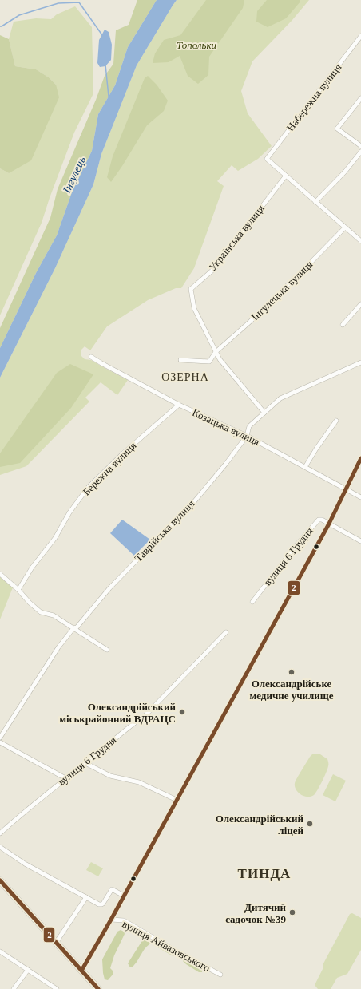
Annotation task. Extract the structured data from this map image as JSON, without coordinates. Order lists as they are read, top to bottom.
{
  "streets": {
    "street": [
      "Набережна вулиця",
      "Українська вулиця",
      "Інгулецька вулиця",
      "Козацька вулиця",
      "Бережна вулиця",
      "Таврійська вулиця",
      "вулиця 6 Грудня",
      "вулиця Айвазовського"
    ]
  },
  "crossings": [
    ["Набережна вулиця", "Українська вулиця"],
    ["Українська вулиця", "Інгулецька вулиця"],
    ["Українська вулиця", "Таврійська вулиця"],
    ["Козацька вулиця", "Бережна вулиця"],
    ["Козацька вулиця", "Таврійська вулиця"],
    ["Козацька вулиця", "вулиця 6 Грудня"],
    ["вулиця 6 Грудня", "вулиця Айвазовського"]
  ],
  "districts": ["ОЗЕРНА", "ТИНДА"],
  "water": ["Інгулець"],
  "parks": ["Топольки"],
  "places": [
    "Олександрійське медичне училище",
    "Олександрійський міськрайонний ВДРАЦС",
    "Олександрійський ліцей",
    "Дитячий садочок №39"
  ],
  "lines": ["transit line 2"]
}
